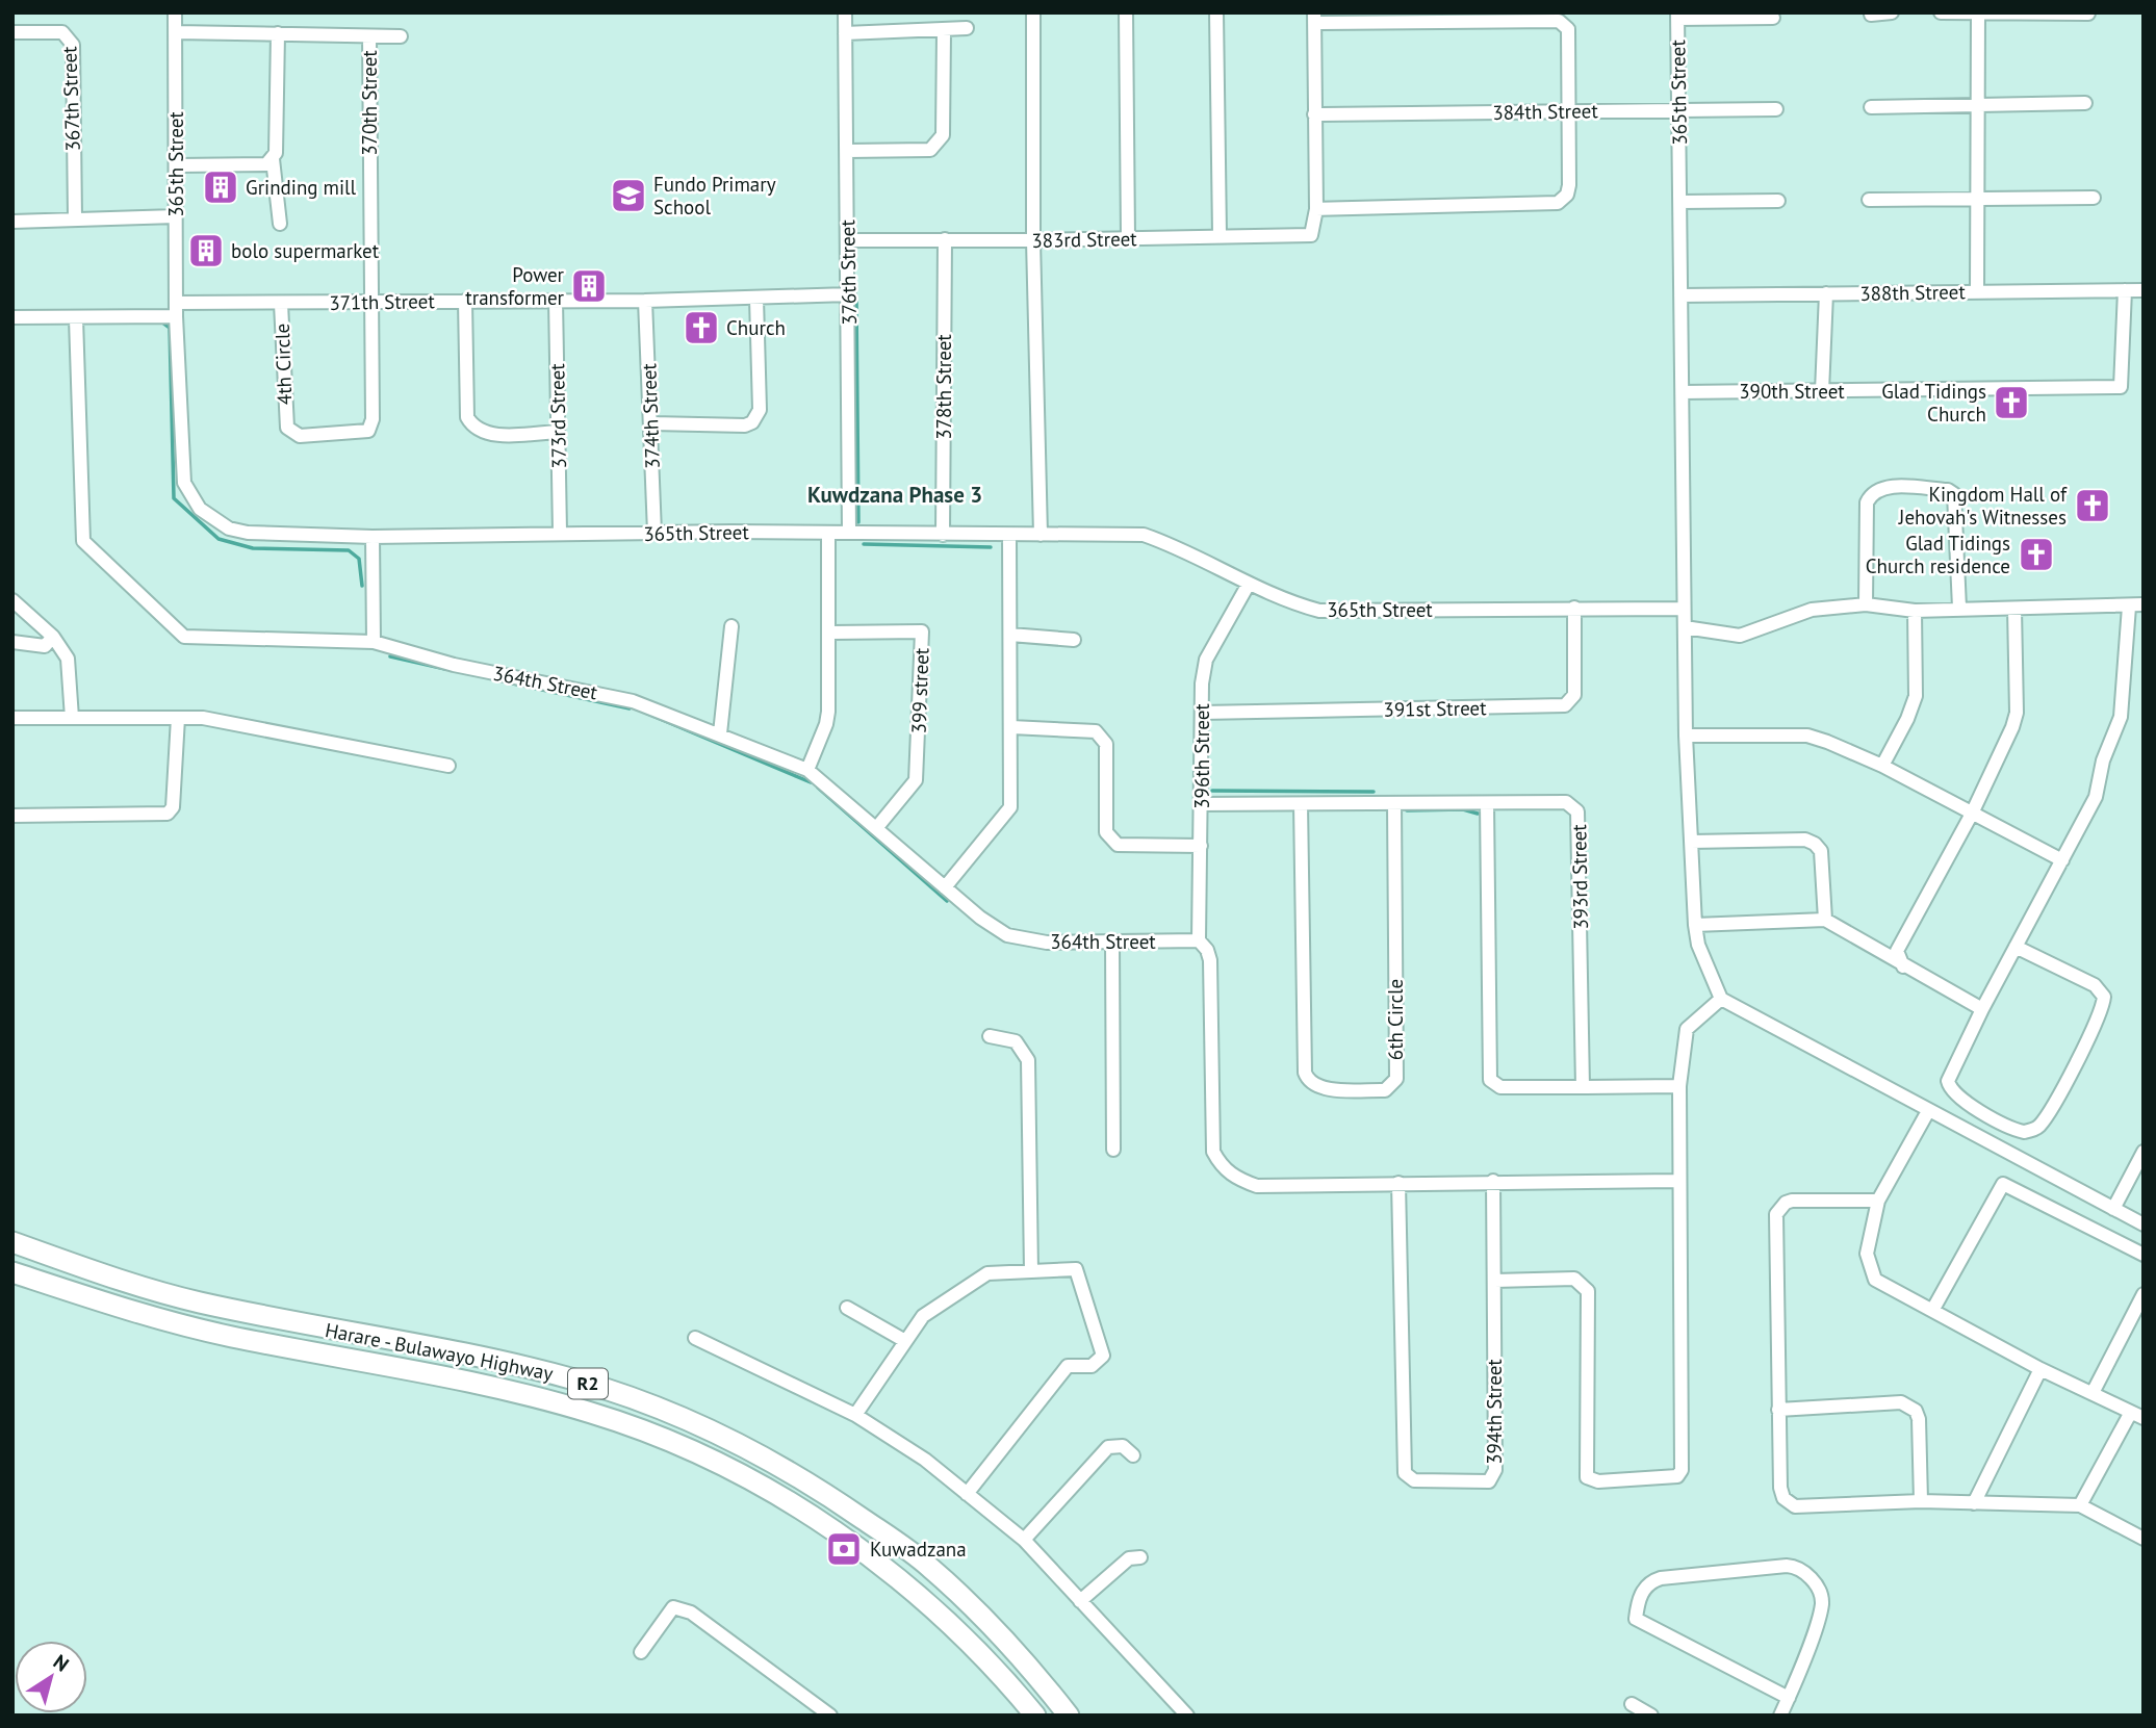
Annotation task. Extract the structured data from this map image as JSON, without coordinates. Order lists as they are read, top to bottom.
{
  "streets": {
    "highway": ["Harare - Bulawayo Highway", "R2"],
    "street": [
      "365th Street",
      "367th Street",
      "370th Street",
      "384th Street",
      "383rd Street",
      "376th Street",
      "388th Street",
      "371th Street",
      "4th Circle",
      "378th Street",
      "390th Street",
      "373rd Street",
      "374th Street",
      "364th Street",
      "399 street",
      "391st Street",
      "396th Street",
      "393rd Street",
      "6th Circle",
      "394th Street"
    ]
  },
  "crossings": [
    ["365th Street", "384th Street"],
    ["365th Street", "376th Street"],
    ["365th Street", "388th Street"],
    ["365th Street", "371th Street"],
    ["365th Street", "378th Street"],
    ["365th Street", "390th Street"],
    ["365th Street", "373rd Street"],
    ["365th Street", "374th Street"],
    ["365th Street", "391st Street"],
    ["365th Street", "396th Street"],
    ["370th Street", "371th Street"],
    ["370th Street", "4th Circle"],
    ["383rd Street", "376th Street"],
    ["383rd Street", "378th Street"],
    ["376th Street", "371th Street"],
    ["388th Street", "390th Street"],
    ["371th Street", "4th Circle"],
    ["371th Street", "373rd Street"],
    ["371th Street", "374th Street"],
    ["371th Street", "364th Street"],
    ["364th Street", "399 street"],
    ["364th Street", "396th Street"],
    ["391st Street", "396th Street"],
    ["396th Street", "393rd Street"],
    ["393rd Street", "6th Circle"]
  ],
  "districts": ["Kuwdzana Phase 3"],
  "places": {
    "building": ["Grinding mill", "bolo supermarket", "Power transformer"],
    "school or university": ["Fundo Primary School"],
    "church": [
      "Church",
      "Glad Tidings Church",
      "Kingdom Hall of Jehovah's Witnesses",
      "Glad Tidings Church residence"
    ],
    "bank": ["Kuwadzana"]
  },
  "north": "top right"
}
